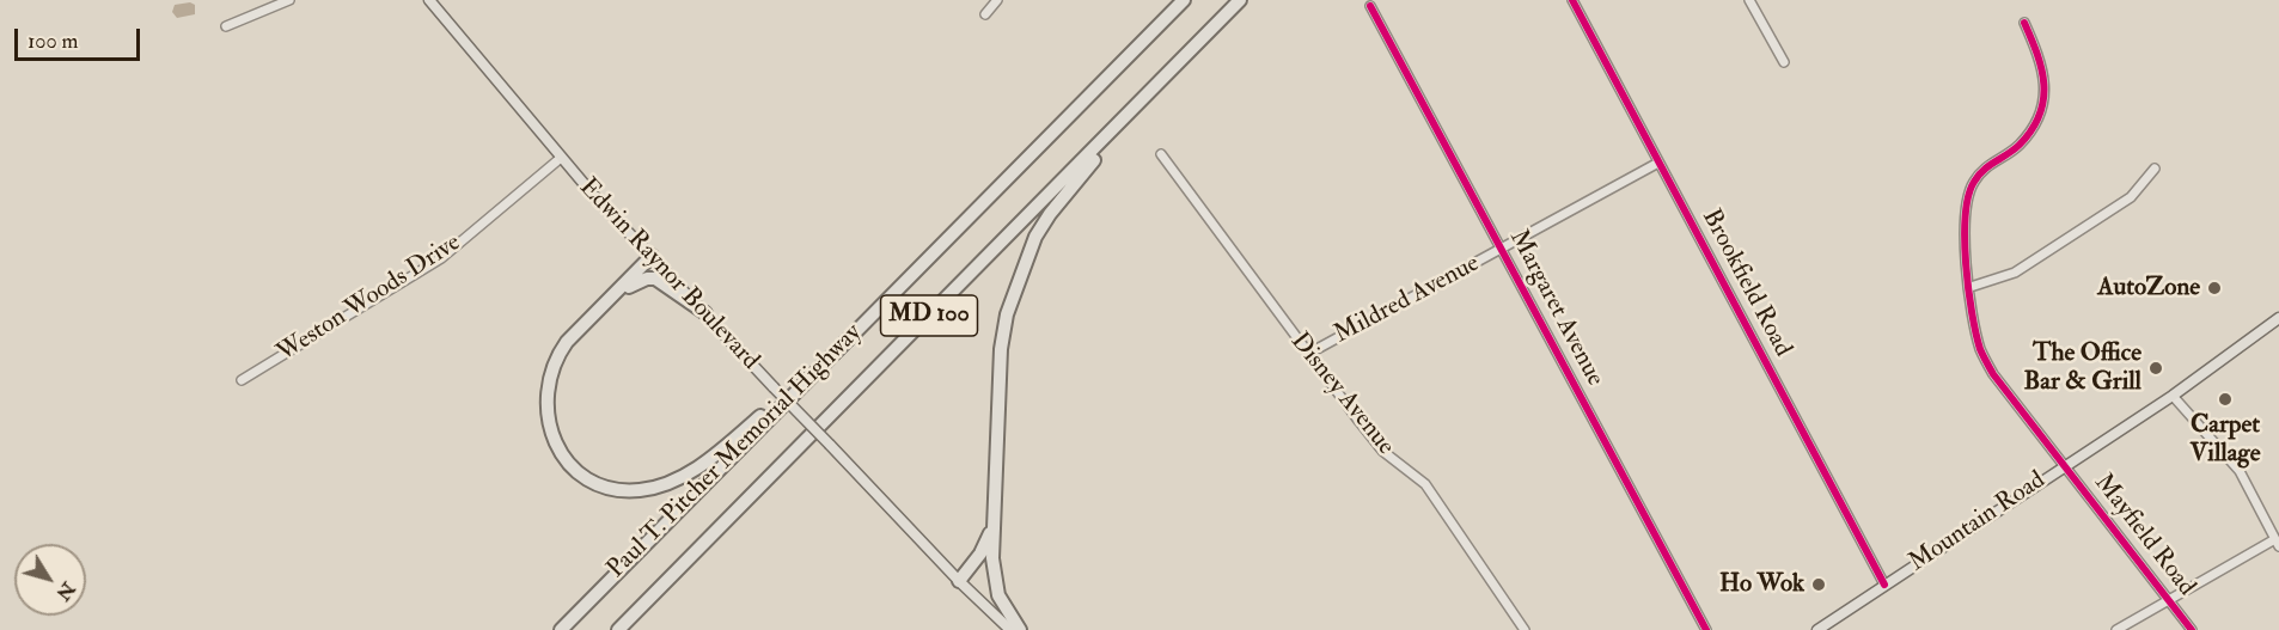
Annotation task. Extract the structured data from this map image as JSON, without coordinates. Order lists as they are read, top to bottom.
{
  "streets": {
    "highway": ["MD 100", "Paul T. Pitcher Memorial Highway"],
    "main road": ["Edwin Raynor Boulevard", "Mountain Road"],
    "street": [
      "Brookfield Road",
      "Weston Woods Drive",
      "Mildred Avenue",
      "Margaret Avenue",
      "Disney Avenue",
      "Mayfield Road"
    ]
  },
  "crossings": [
    ["Edwin Raynor Boulevard", "Weston Woods Drive"],
    ["Brookfield Road", "Mildred Avenue"],
    ["Brookfield Road", "Mountain Road"],
    ["Mildred Avenue", "Margaret Avenue"],
    ["Mildred Avenue", "Disney Avenue"],
    ["Mountain Road", "Mayfield Road"]
  ],
  "places": [
    "AutoZone",
    "The Office Bar & Grill",
    "Carpet Village",
    "Ho Wok"
  ],
  "scale_bar": "100 m",
  "north": "bottom right"
}
